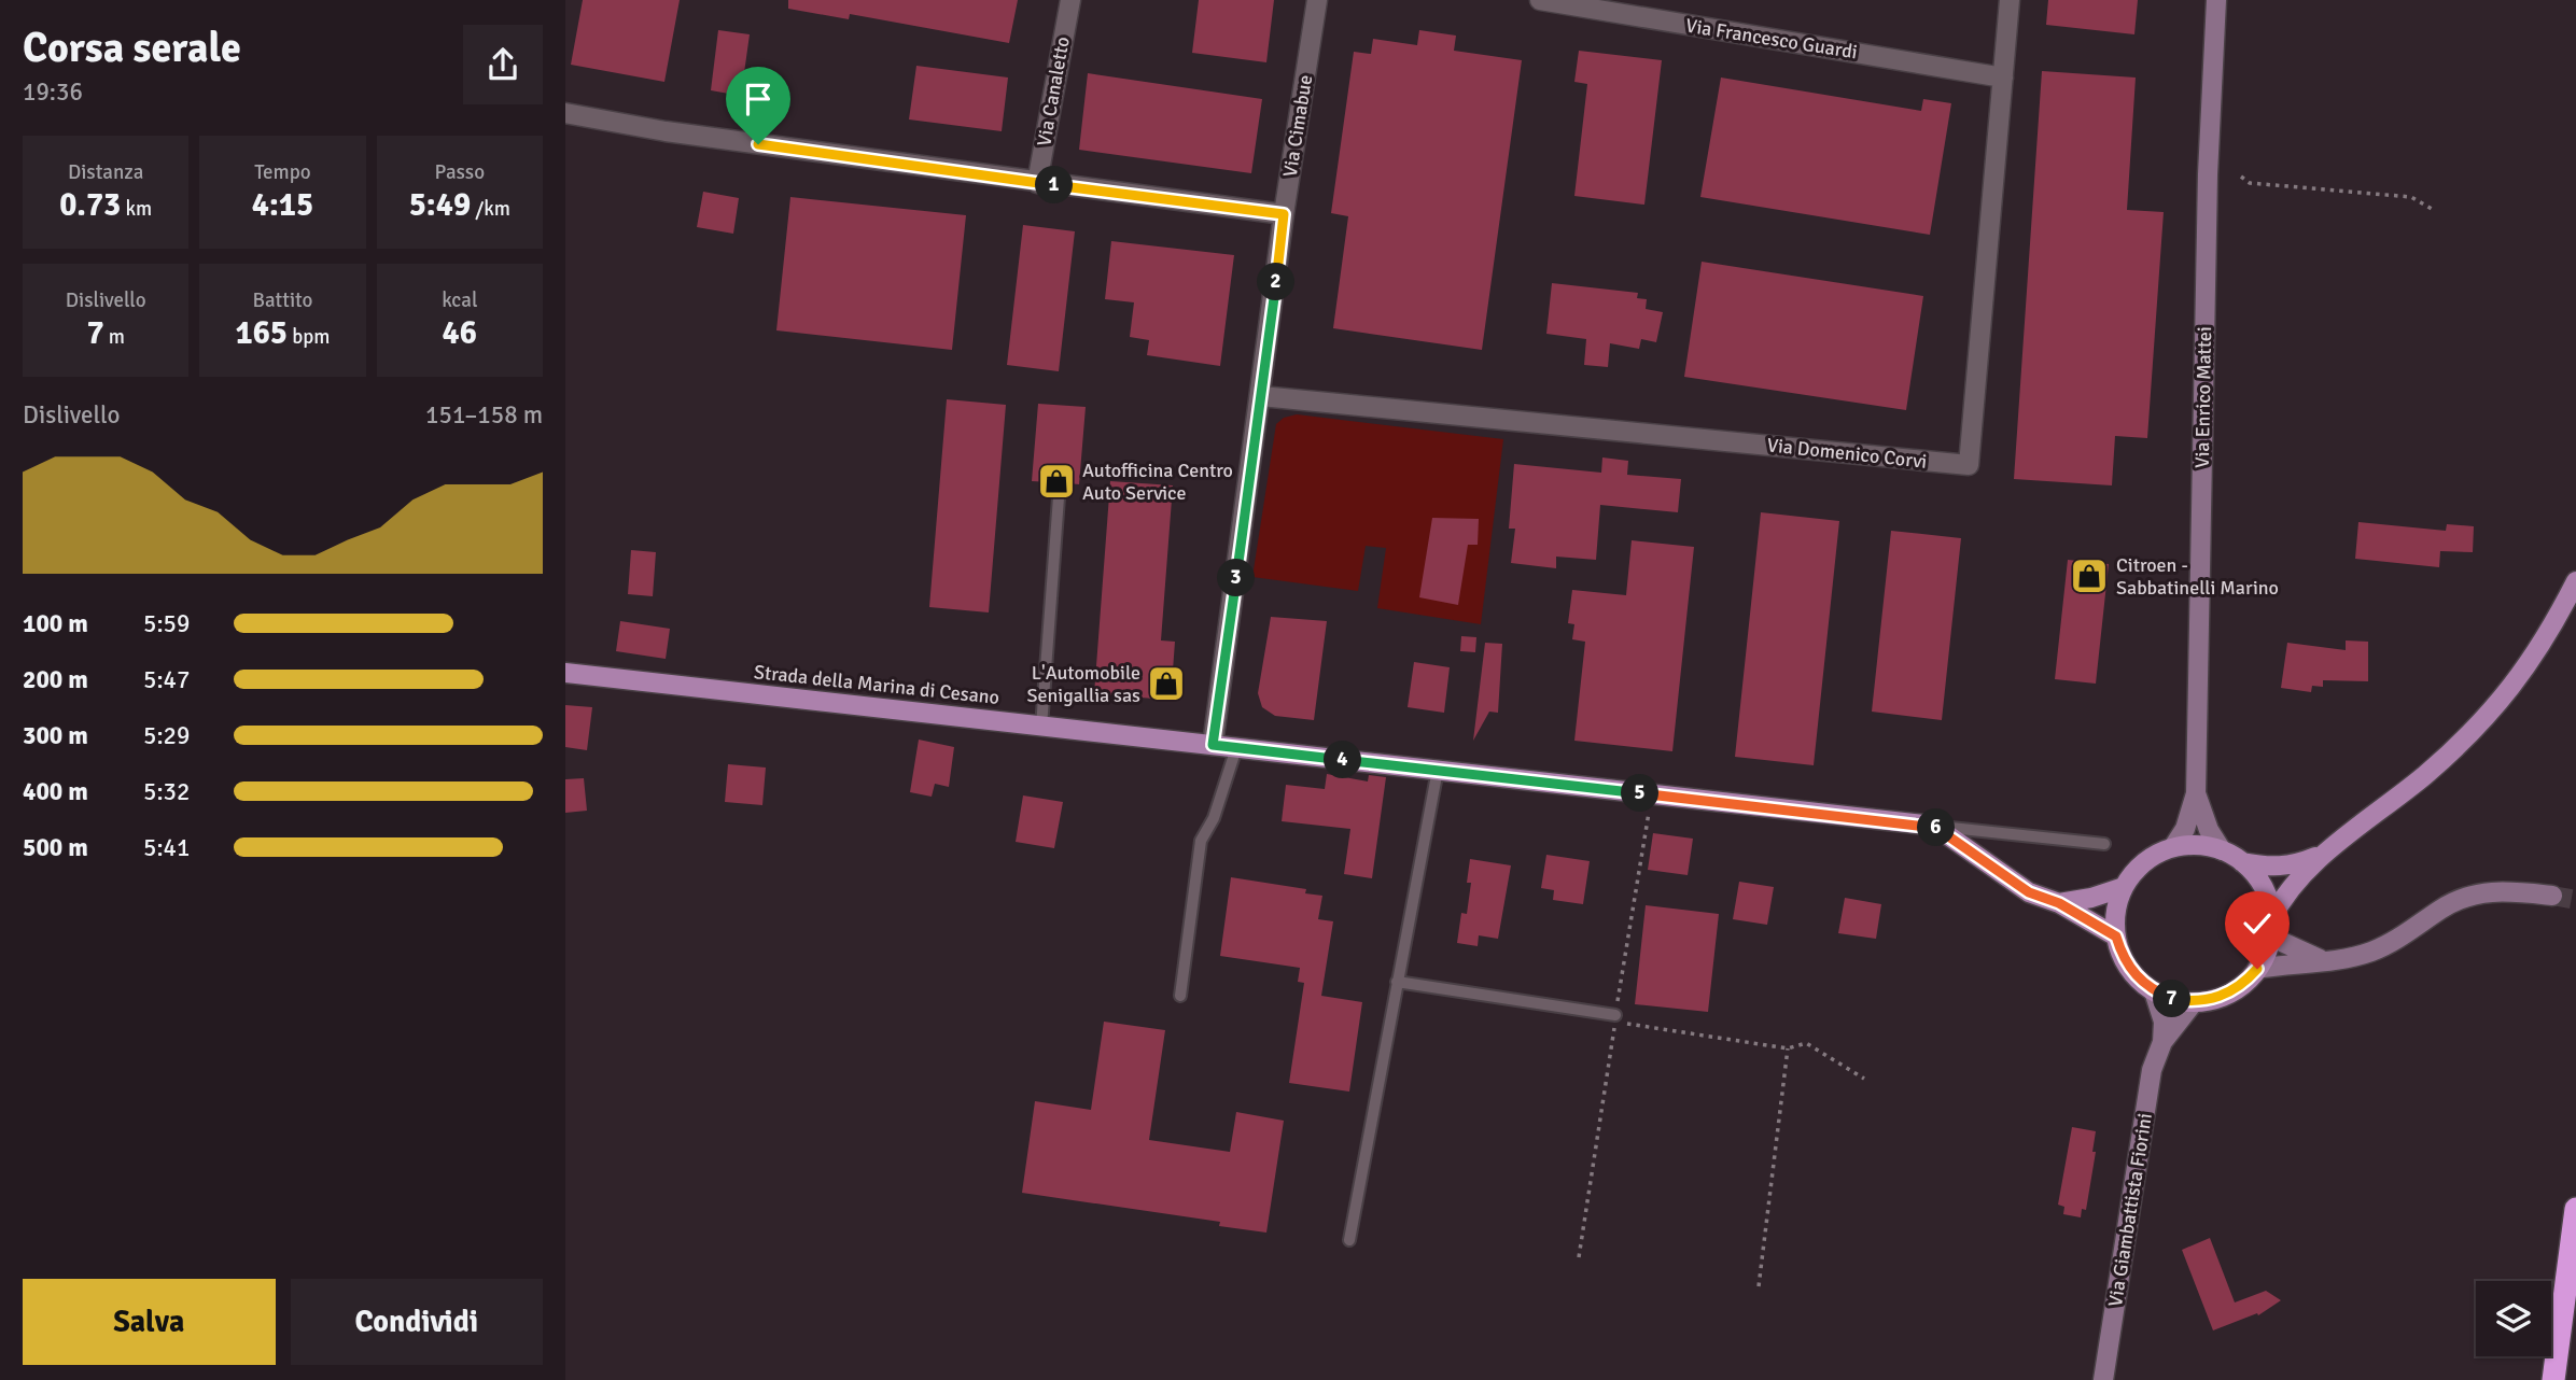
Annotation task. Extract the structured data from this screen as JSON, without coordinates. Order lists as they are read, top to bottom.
{
  "streets": {
    "main road": ["Strada della Marina di Cesano"],
    "street": [
      "Via Francesco Guardi",
      "Via Canaletto",
      "Via Cimabue",
      "Via Enrico Mattei",
      "Via Domenico Corvi",
      "Via Giambattista Fiorini"
    ]
  },
  "crossings": [
    ["Via Francesco Guardi", "Via Domenico Corvi"],
    ["Via Cimabue", "Via Domenico Corvi"],
    ["Via Cimabue", "Strada della Marina di Cesano"],
    ["Via Enrico Mattei", "Strada della Marina di Cesano"],
    ["Via Enrico Mattei", "Via Giambattista Fiorini"],
    ["Strada della Marina di Cesano", "Via Giambattista Fiorini"]
  ],
  "places": {
    "shop": ["Autofficina Centro Auto Service", "Citroen - Sabbatinelli Marino", "L'Automobile Senigallia sas"]
  },
  "page": {
    "heading": ["Corsa serale", "19:36"],
    "stats": [
      ["Distanza", "0.73 km"],
      ["Tempo", "4:15"],
      ["Passo", "5:49 /km"],
      ["Dislivello", "7 m"],
      ["Battito", "165 bpm"],
      ["kcal", "46"]
    ],
    "pins": [
      "1",
      "2",
      "3",
      "4",
      "5",
      "6",
      "7"
    ],
    "chart": ["Dislivello", "151–158 m"],
    "list": [
      {
        "name": "100 m",
        "note": "5:59"
      },
      {
        "name": "200 m",
        "note": "5:47"
      },
      {
        "name": "300 m",
        "note": "5:29"
      },
      {
        "name": "400 m",
        "note": "5:32"
      },
      {
        "name": "500 m",
        "note": "5:41"
      }
    ],
    "buttons": ["Salva", "Condividi"]
  }
}
